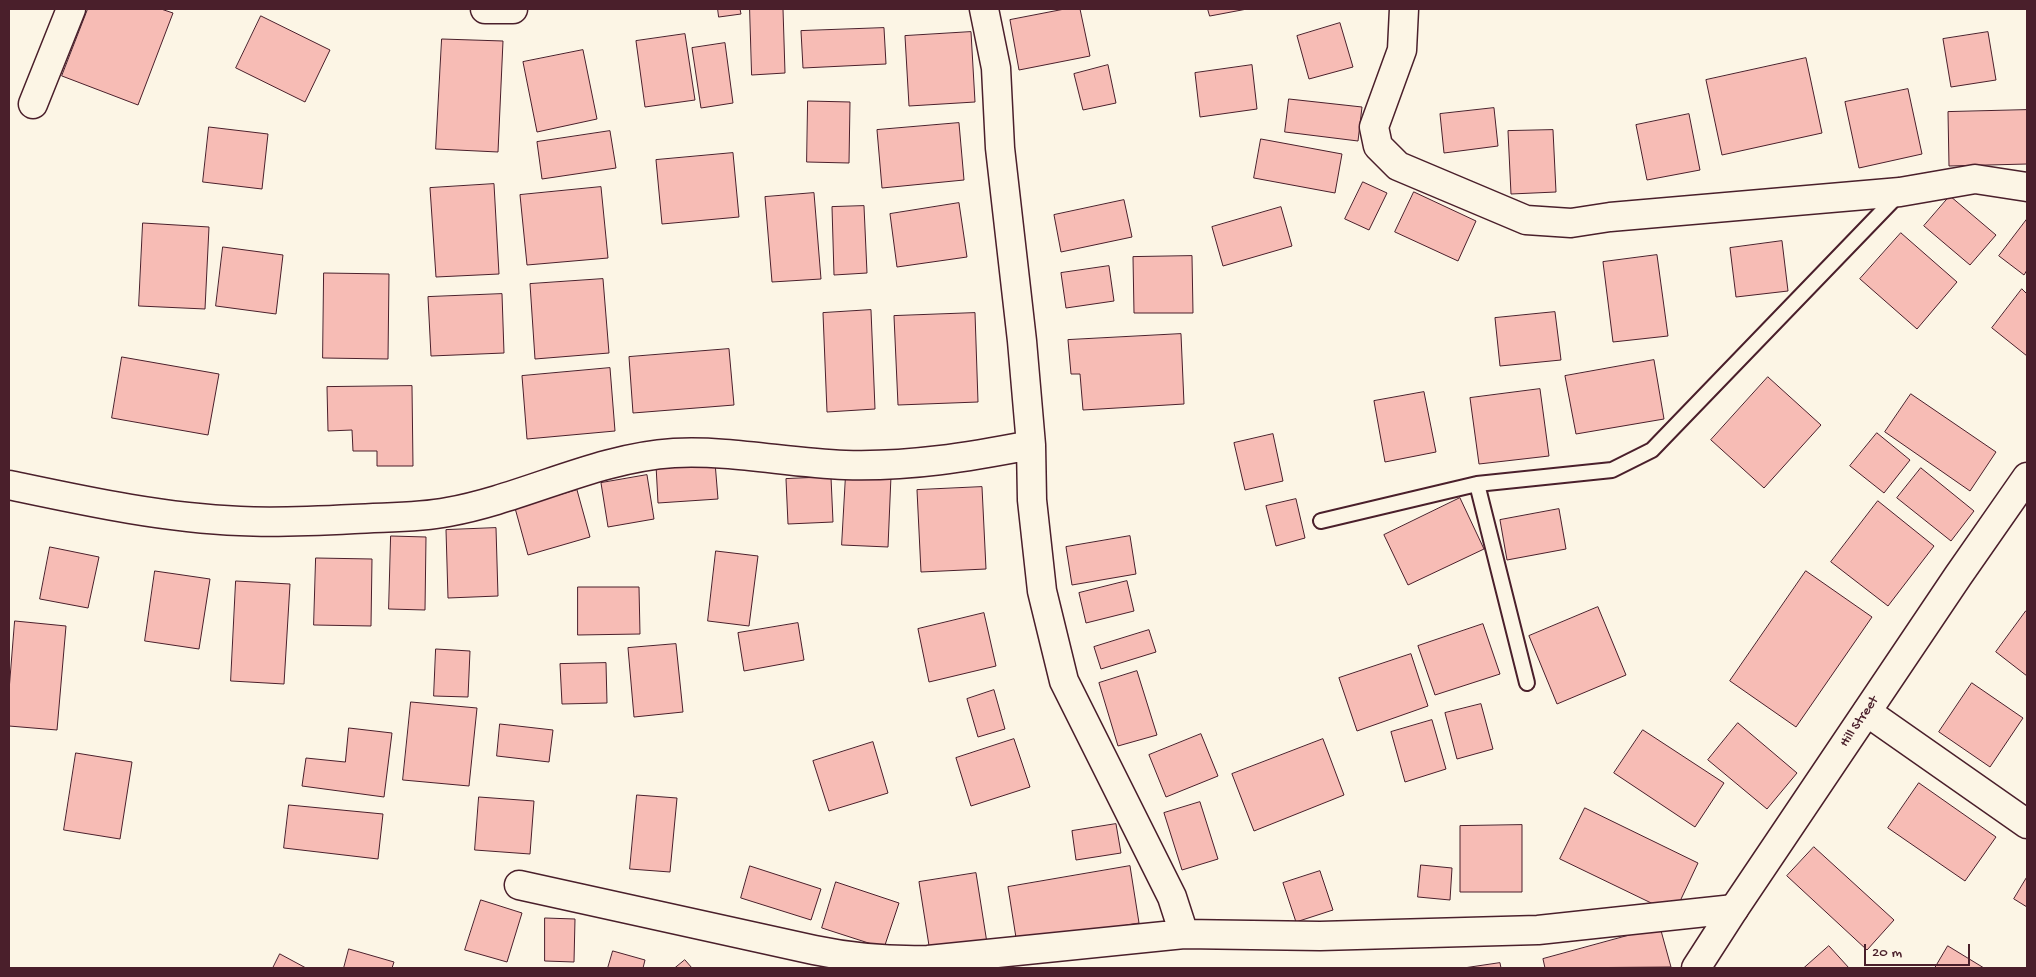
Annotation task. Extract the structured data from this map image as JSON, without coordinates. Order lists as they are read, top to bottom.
{
  "streets": {
    "street": ["Hill Street"]
  },
  "scale_bar": "20 m"
}
